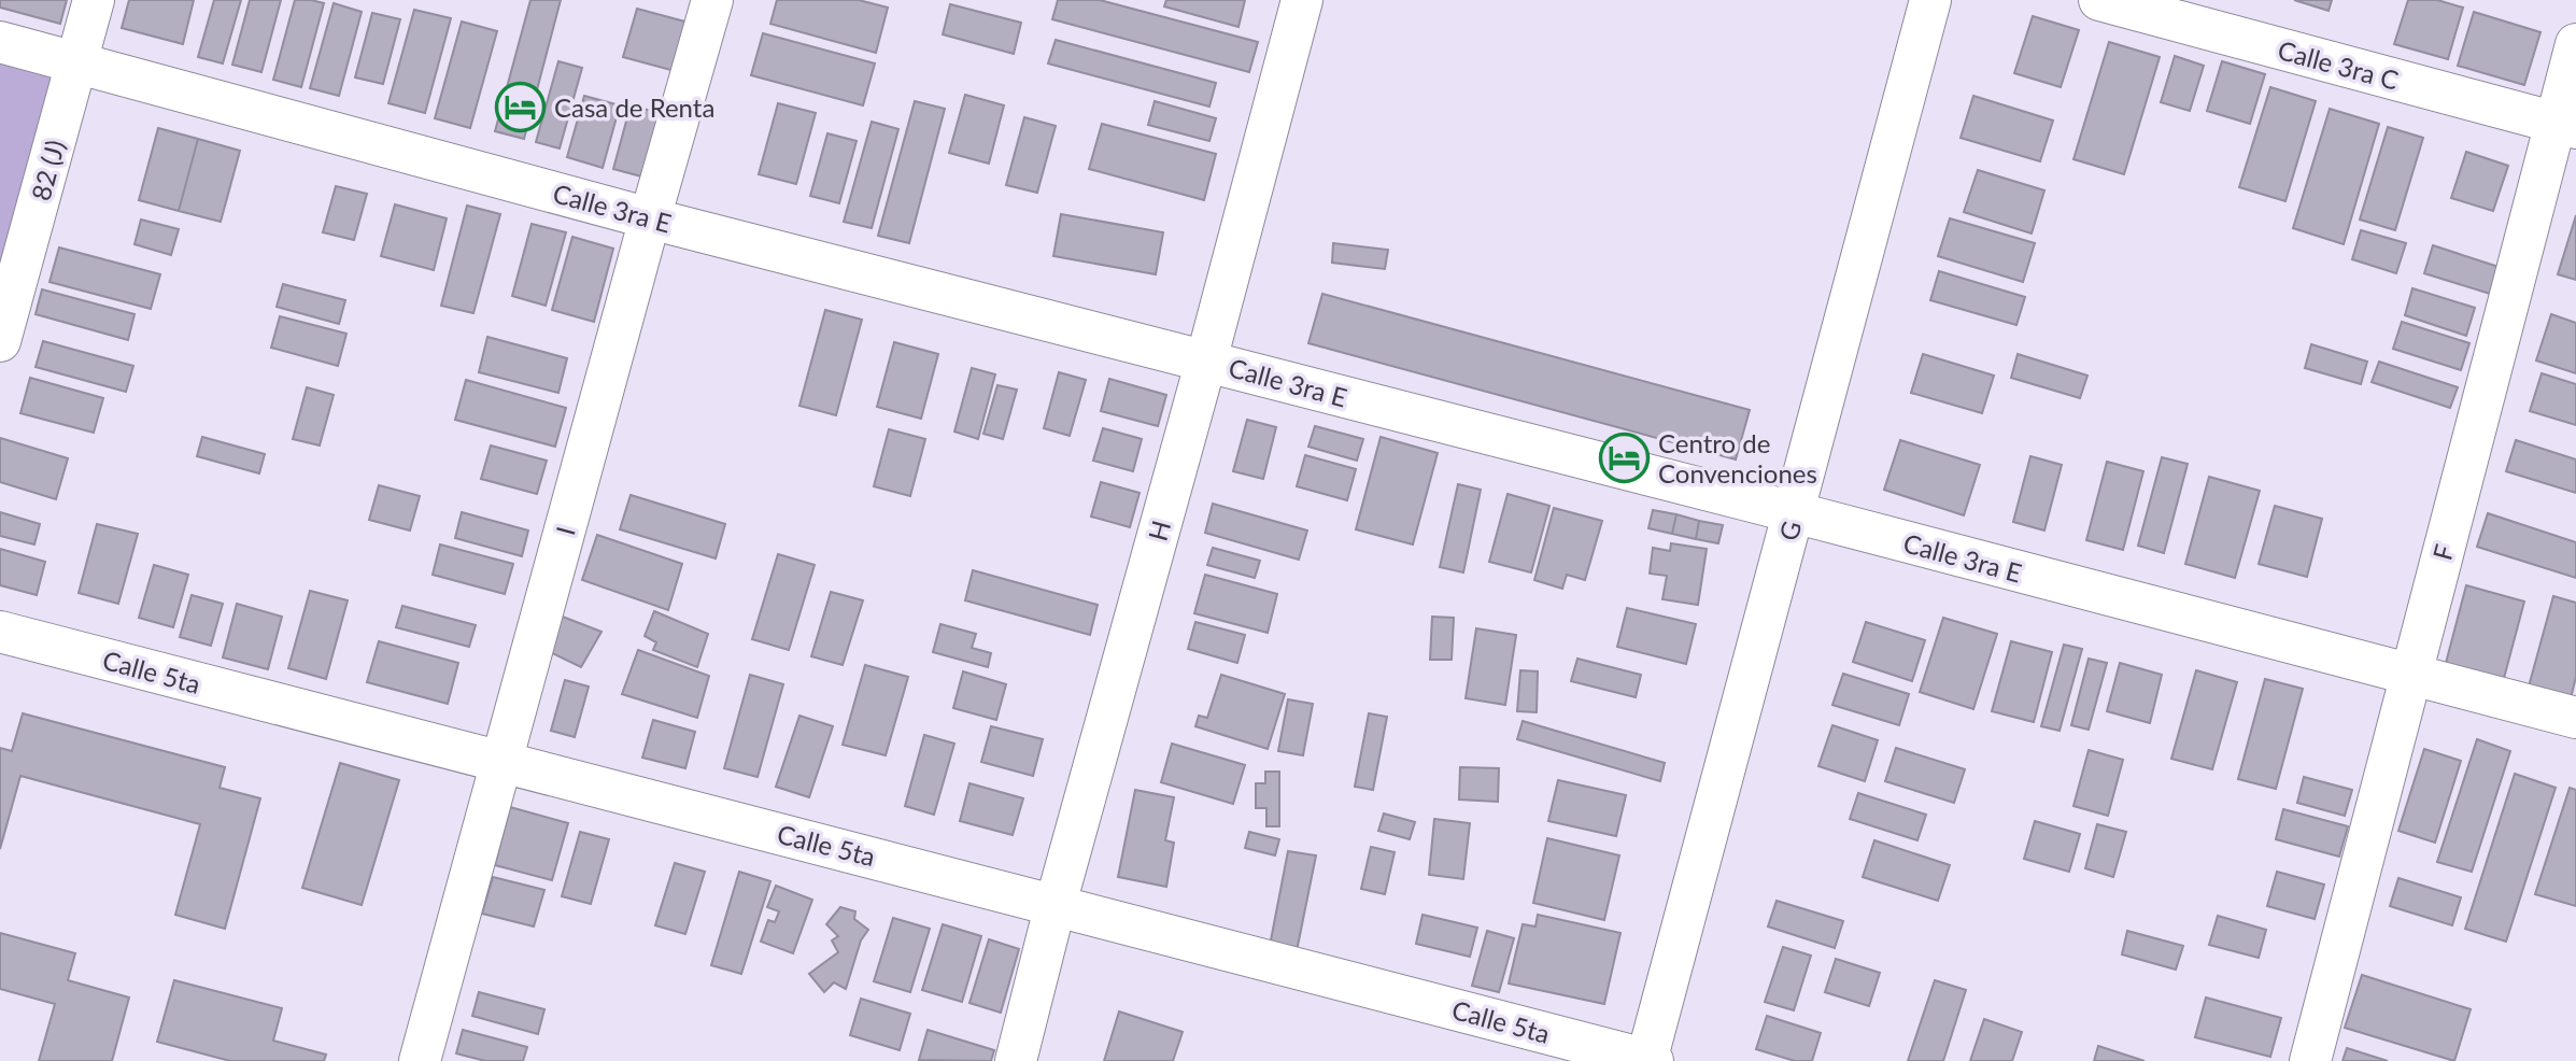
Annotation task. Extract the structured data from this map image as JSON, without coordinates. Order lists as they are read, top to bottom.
{
  "streets": {
    "street": [
      "Calle 3ra C",
      "82 (J)",
      "Calle 3ra E",
      "I",
      "H",
      "G",
      "F",
      "Calle 5ta"
    ]
  },
  "crossings": [
    ["Calle 3ra C", "F"],
    ["82 (J)", "Calle 3ra E"],
    ["Calle 3ra E", "I"],
    ["Calle 3ra E", "H"],
    ["Calle 3ra E", "G"],
    ["Calle 3ra E", "F"],
    ["I", "Calle 5ta"],
    ["H", "Calle 5ta"],
    ["G", "Calle 5ta"]
  ],
  "places": {
    "hotel": ["Casa de Renta", "Centro de Convenciones"]
  }
}
